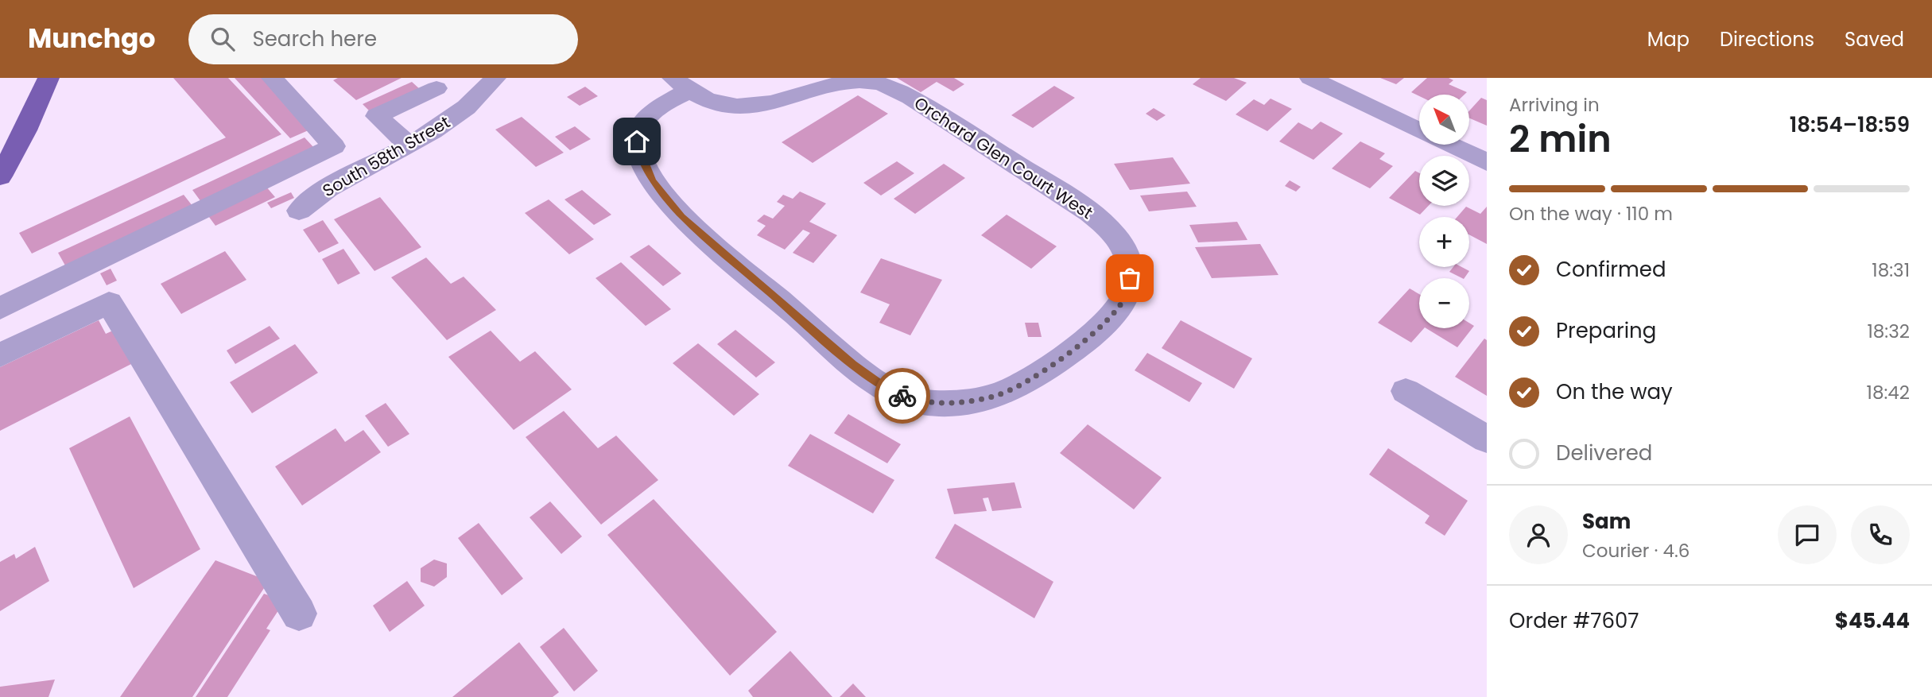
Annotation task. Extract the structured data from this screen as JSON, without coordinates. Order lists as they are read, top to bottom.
{
  "streets": {
    "street": ["South 58th Street", "Orchard Glen Court West"]
  },
  "north": "top left",
  "page": {
    "header": "Munchgo",
    "search": "Search here",
    "nav": ["Map", "Directions", "Saved"],
    "heading": ["2 min", "Arriving in", "18:54–18:59"],
    "panel": [
      "Sam",
      "Courier · 4.6",
      "Order #7607",
      "$45.44"
    ],
    "map_buttons": ["+", "−"],
    "bar": "On the way · 110 m",
    "list": [
      ["Confirmed", "18:31"],
      ["Preparing", "18:32"],
      ["On the way", "18:42"],
      "Delivered"
    ]
  }
}
